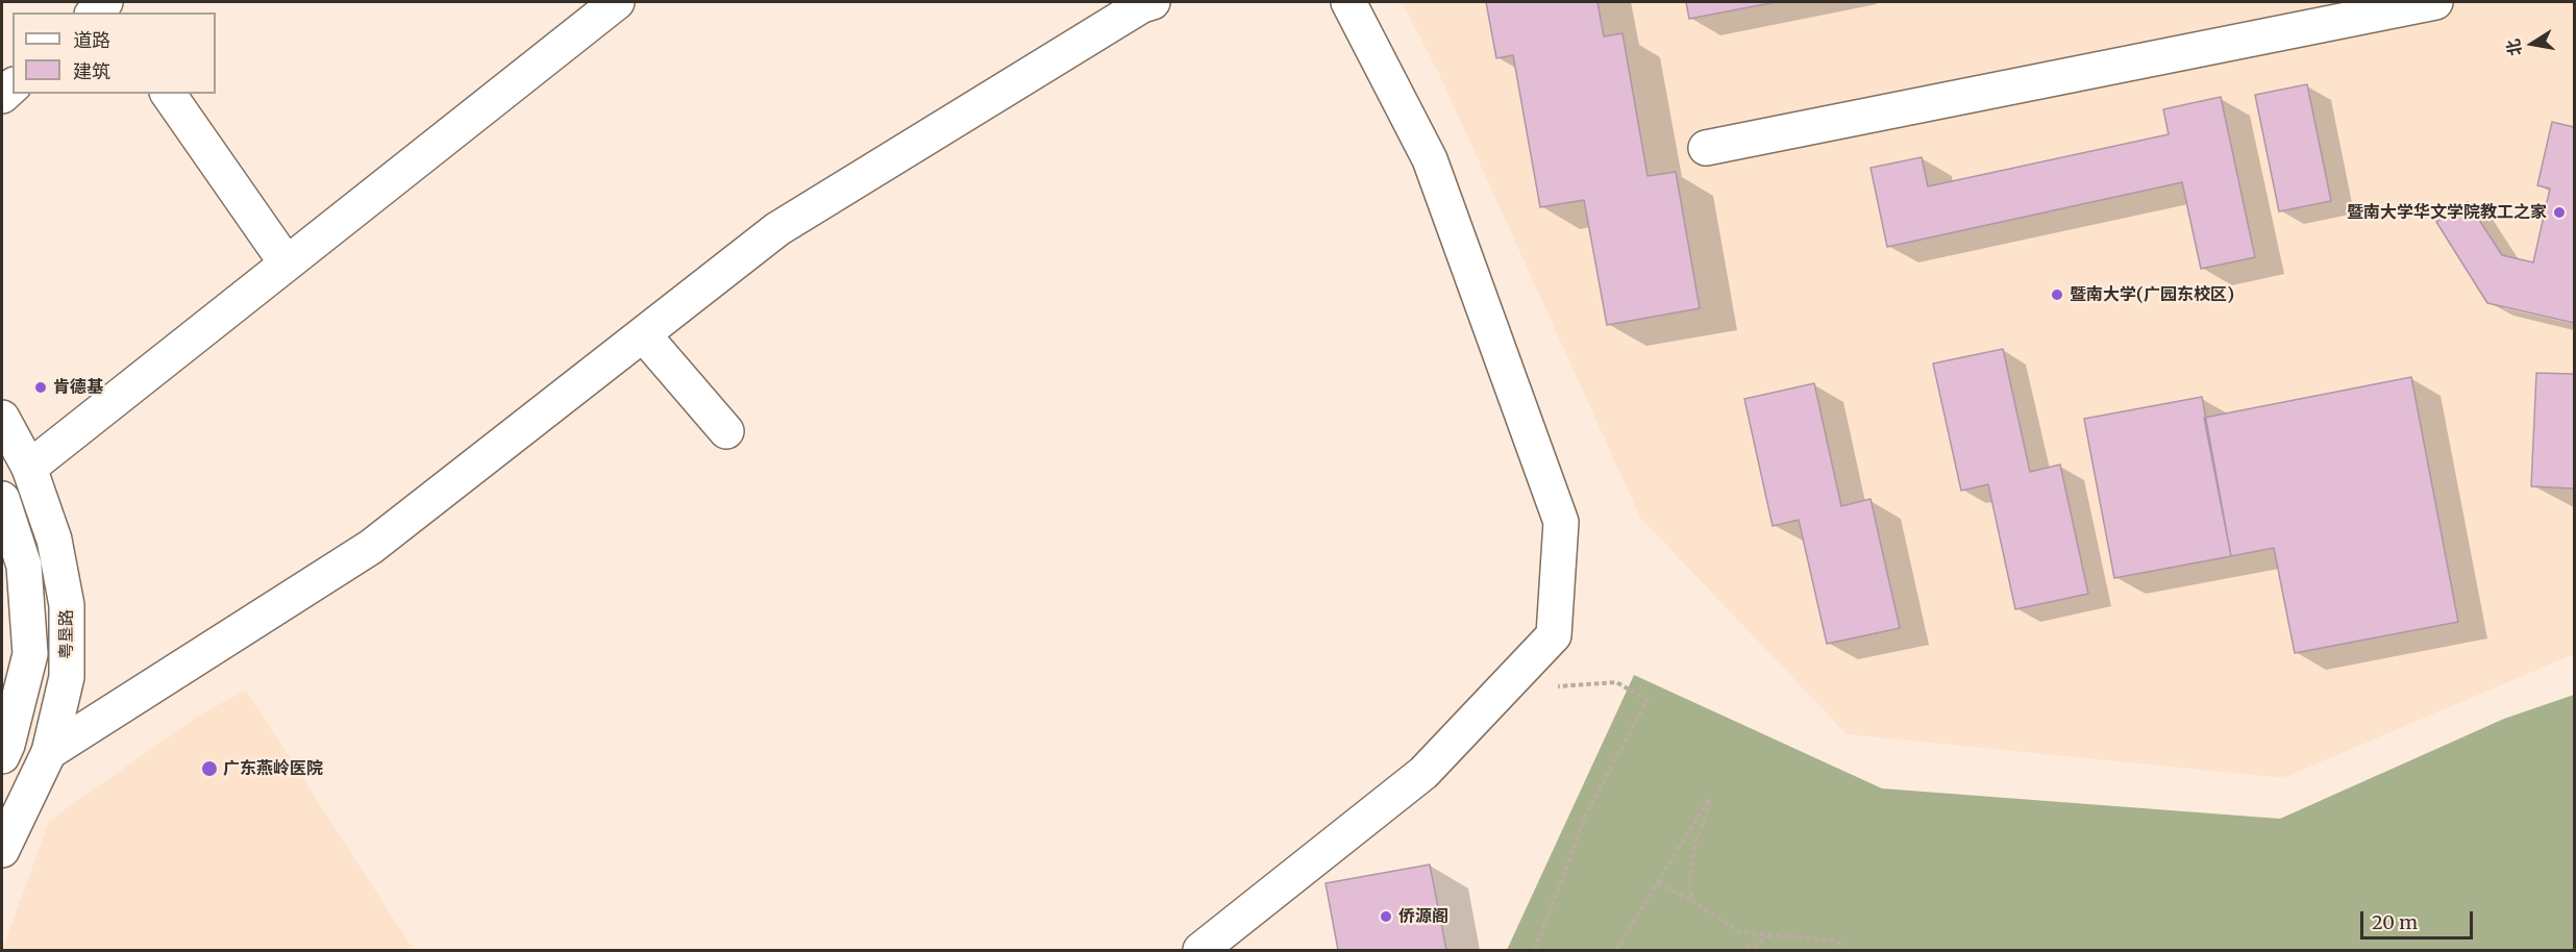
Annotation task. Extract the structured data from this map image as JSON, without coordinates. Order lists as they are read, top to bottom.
{
  "streets": {
    "street": ["粤垦路"]
  },
  "places": [
    "暨南大学华文学院教工之家",
    "暨南大学(广园东校区)",
    "肯德基",
    "广东燕岭医院",
    "侨源阁"
  ],
  "legend": ["道路", "建筑"],
  "scale_bar": "20 m",
  "north": "left"
}
